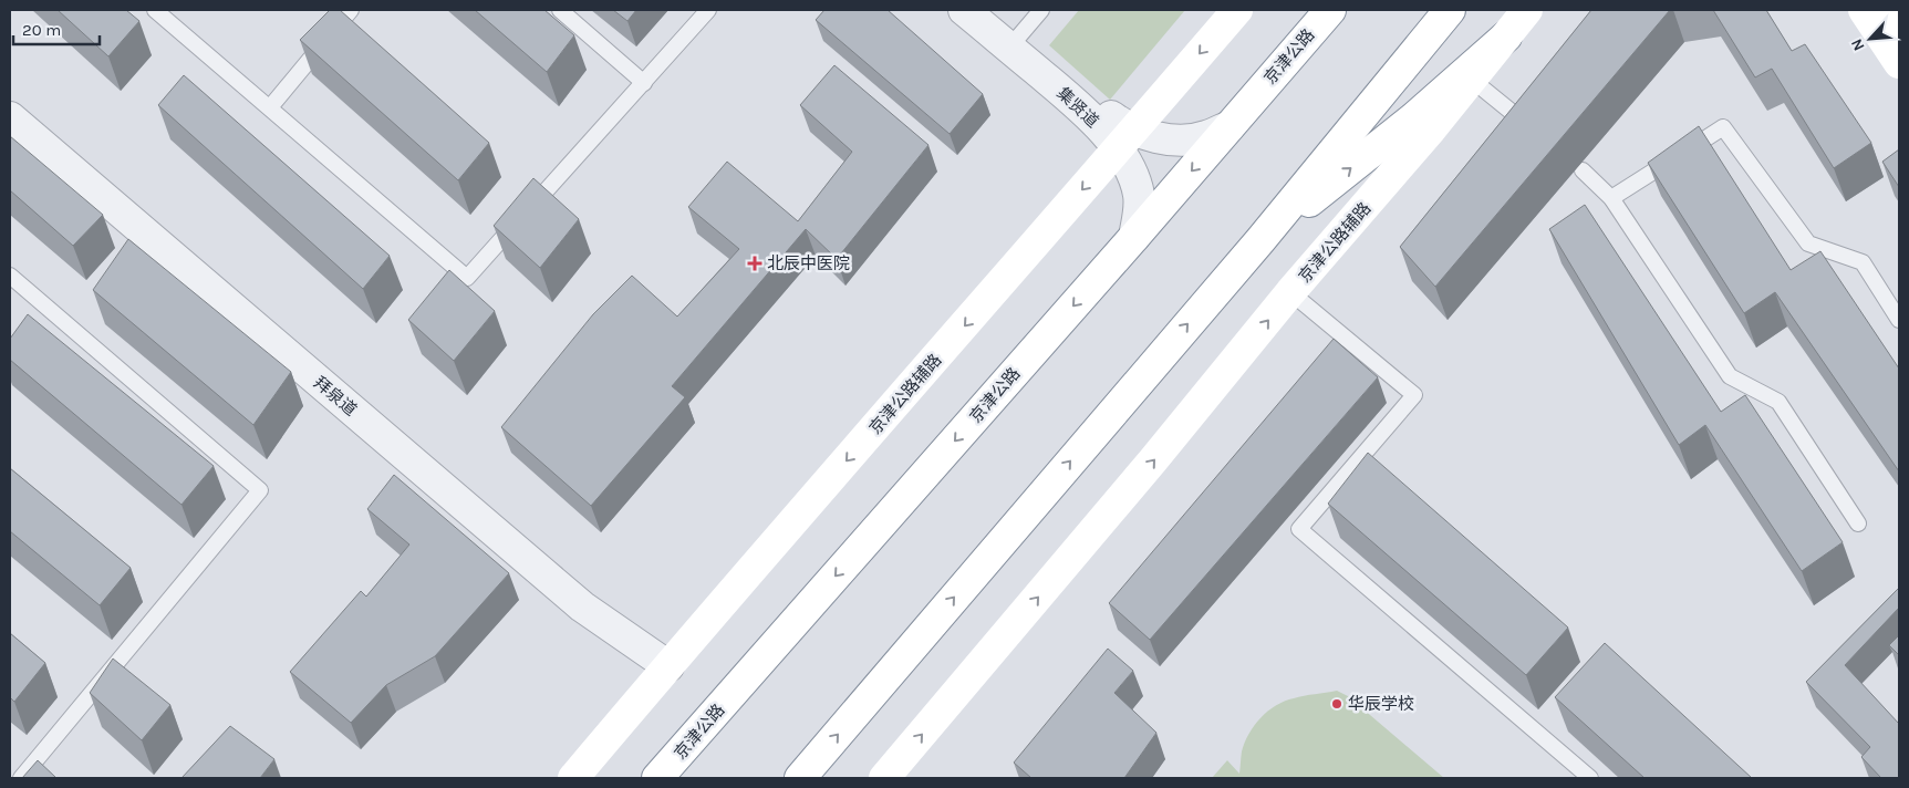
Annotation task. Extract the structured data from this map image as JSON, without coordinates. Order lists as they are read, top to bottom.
{
  "streets": {
    "main road": ["京津公路", "京津公路辅路"],
    "street": ["集贤道", "拜泉道"]
  },
  "crossings": [
    ["京津公路", "集贤道"],
    ["集贤道", "京津公路辅路"],
    ["京津公路辅路", "拜泉道"]
  ],
  "places": {
    "health": ["北辰中医院"],
    "other": ["华辰学校"]
  },
  "scale_bar": "20 m",
  "north": "bottom left"
}
